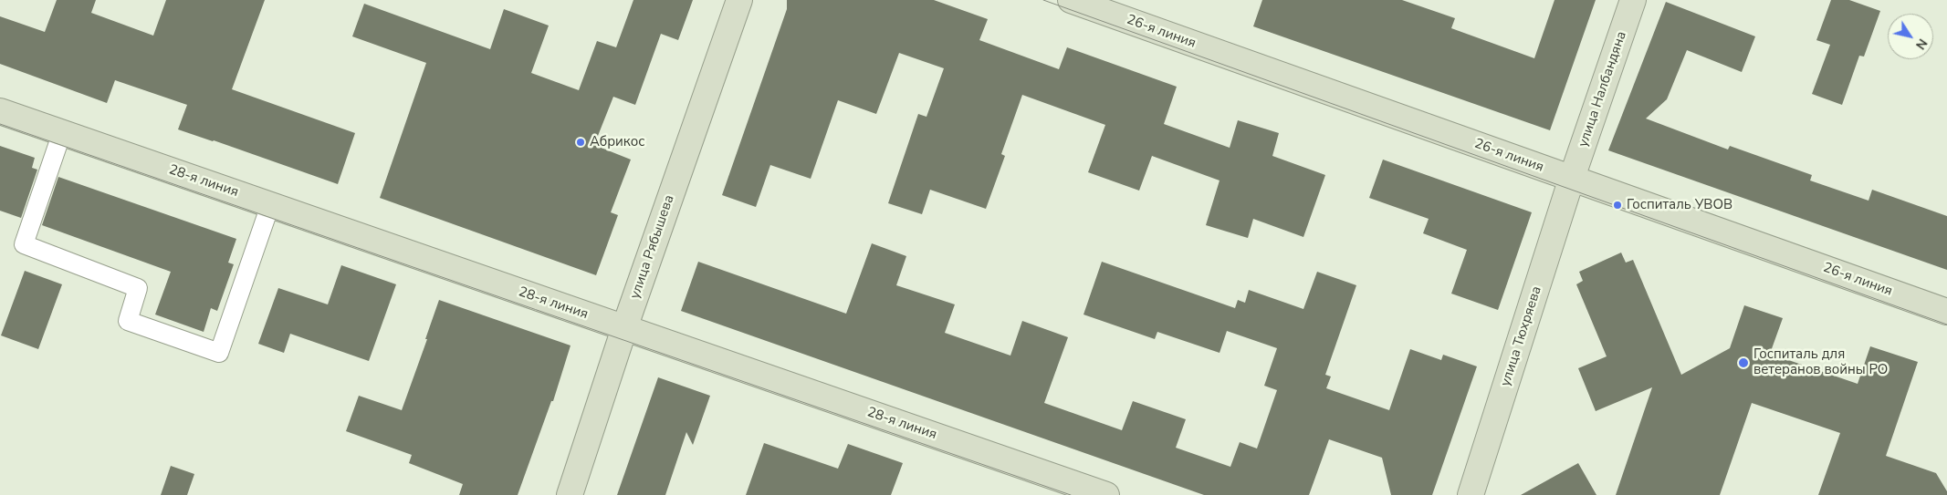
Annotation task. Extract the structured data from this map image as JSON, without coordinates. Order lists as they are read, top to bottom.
{
  "streets": {
    "street": [
      "26-я линия",
      "улица Налбандяна",
      "28-я линия",
      "улица Рябышева",
      "улица Тюхряева"
    ]
  },
  "crossings": [
    ["26-я линия", "улица Налбандяна"],
    ["26-я линия", "улица Тюхряева"],
    ["улица Налбандяна", "улица Тюхряева"],
    ["28-я линия", "улица Рябышева"]
  ],
  "places": ["Абрикос", "Госпиталь УВОВ", "Госпиталь для ветеранов войны РО"],
  "north": "bottom right"
}
